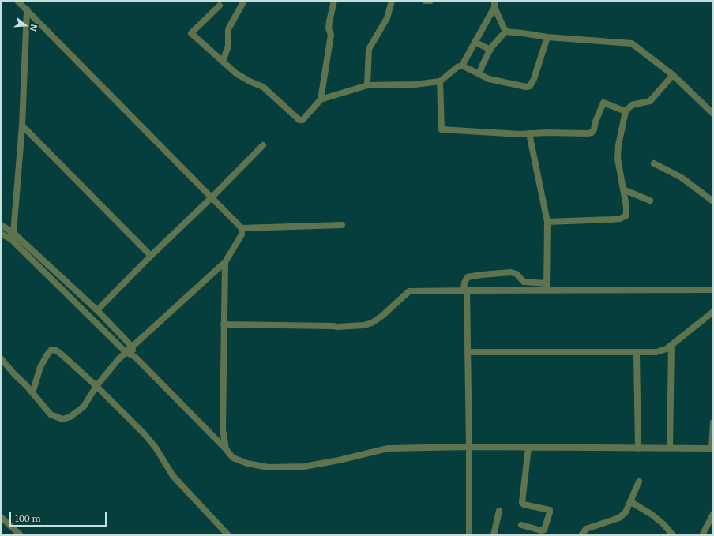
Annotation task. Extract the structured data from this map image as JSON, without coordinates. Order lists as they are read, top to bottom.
{
  "scale_bar": "100 m",
  "north": "right"
}
